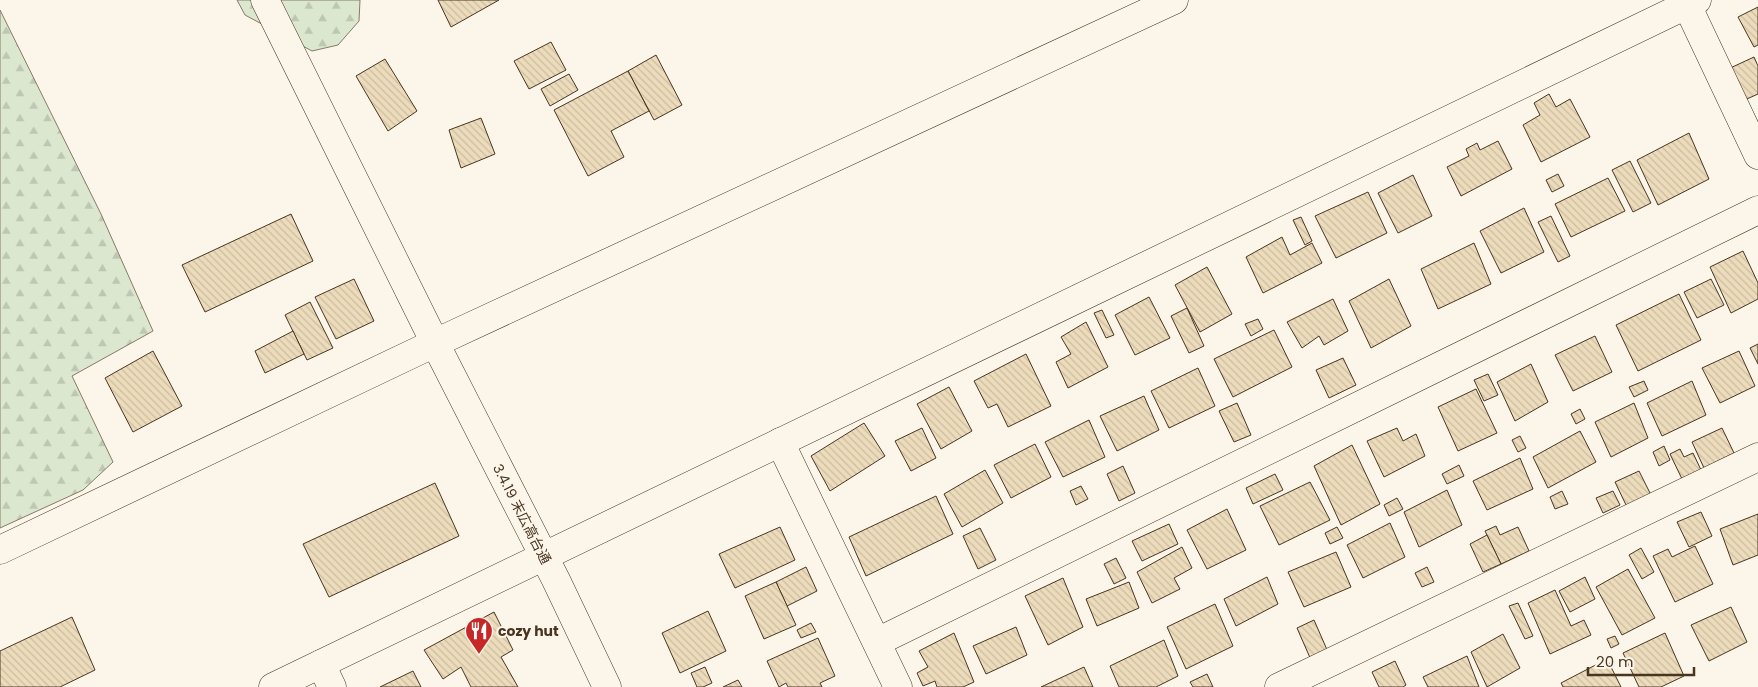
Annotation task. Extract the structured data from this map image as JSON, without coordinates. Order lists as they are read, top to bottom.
{
  "streets": {
    "street": ["3.4.19 末広高台通"]
  },
  "places": {
    "restaurant": ["cozy hut"]
  },
  "scale_bar": "20 m"
}
